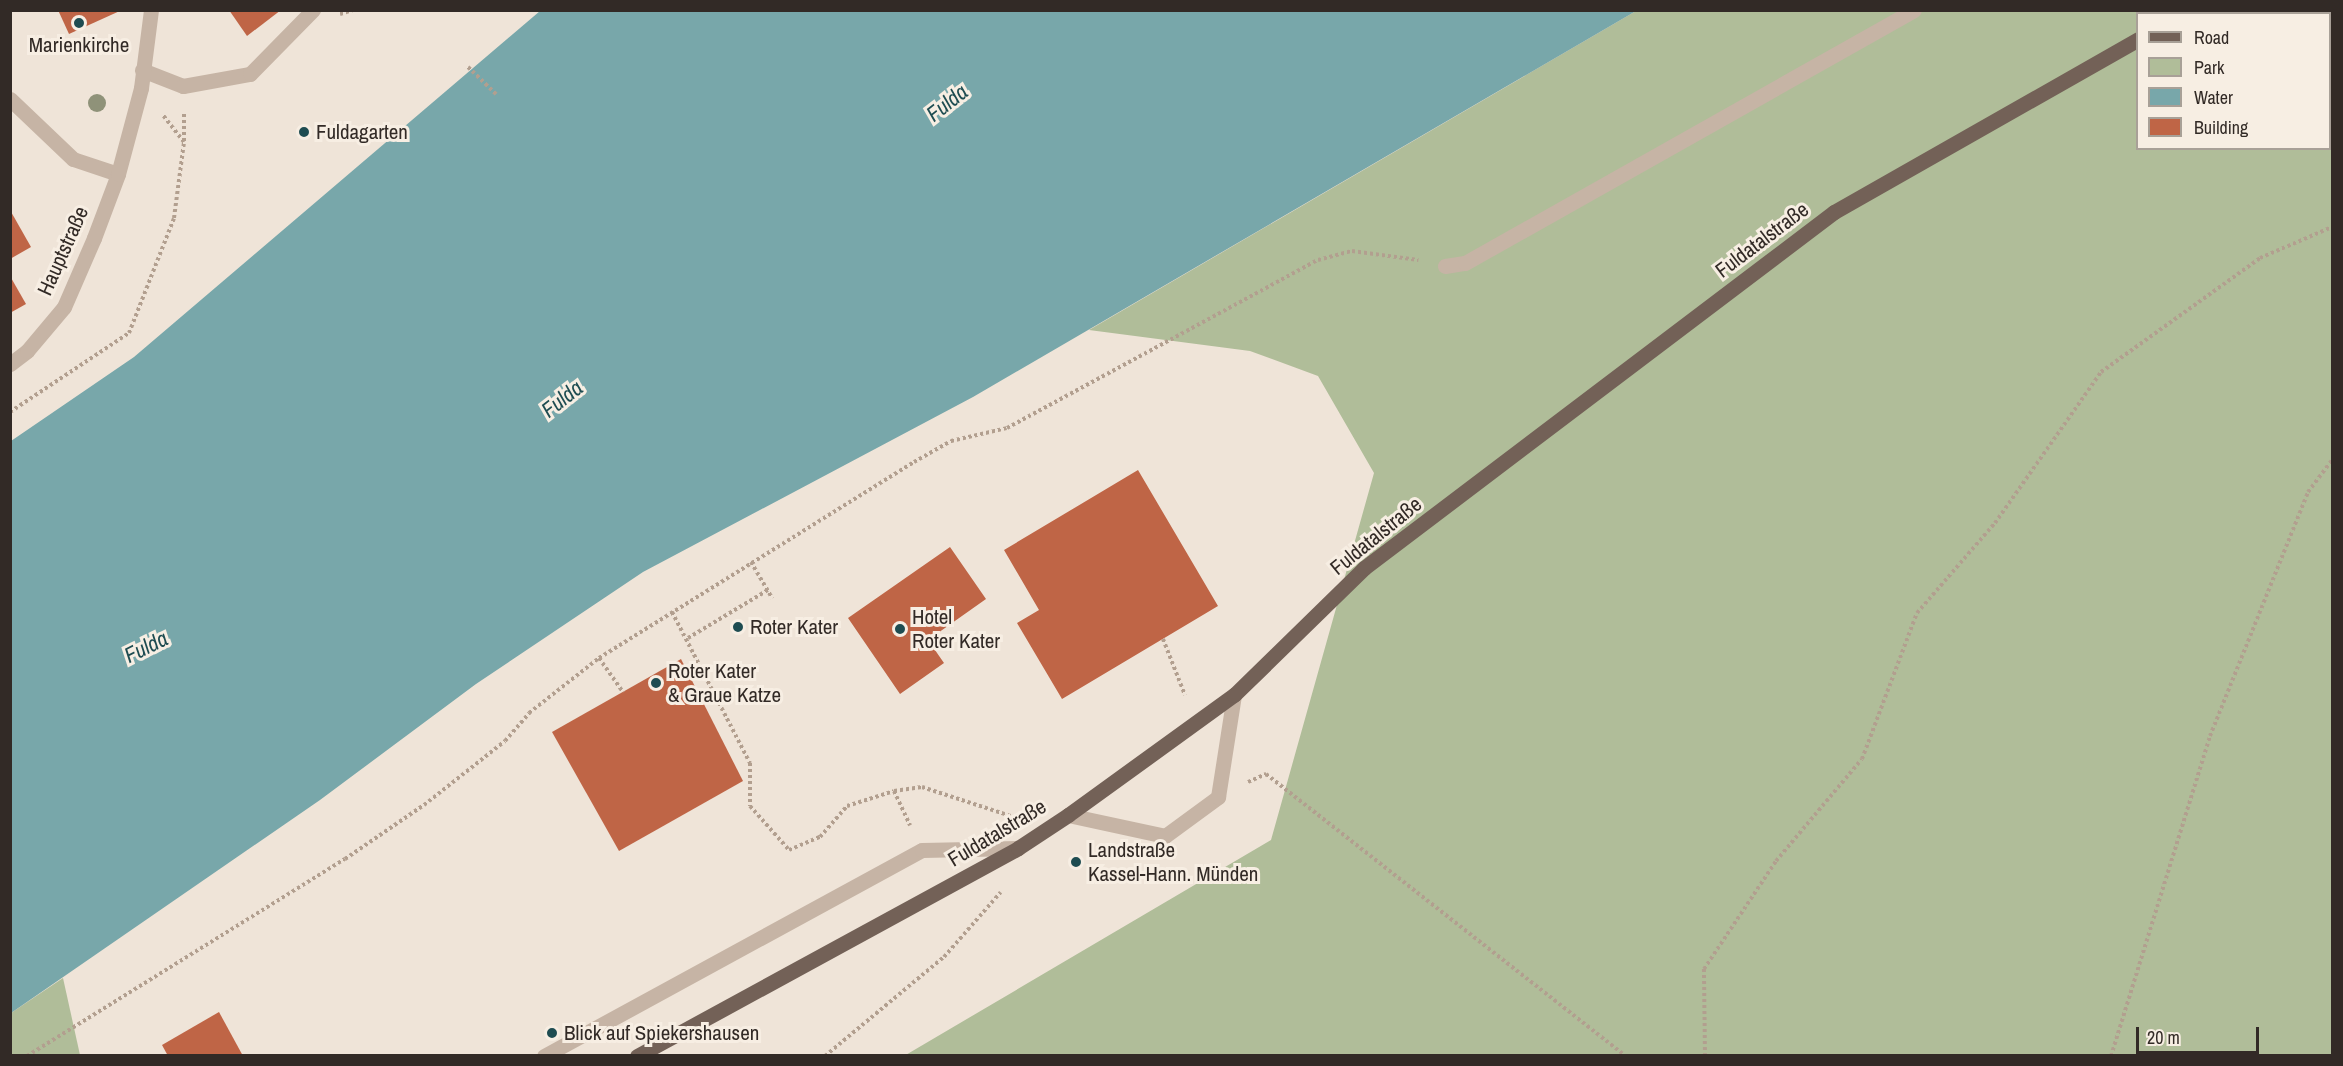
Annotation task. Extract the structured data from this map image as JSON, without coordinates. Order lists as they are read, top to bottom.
{
  "streets": {
    "main road": ["Fuldatalstraße"],
    "street": ["Hauptstraße"]
  },
  "water": ["Fulda"],
  "places": [
    "Marienkirche",
    "Fuldagarten",
    "Roter Kater",
    "Hotel Roter Kater",
    "Roter Kater & Graue Katze",
    "Landstraße Kassel-Hann. Münden",
    "Blick auf Spiekershausen"
  ],
  "legend": [
    "Road",
    "Park",
    "Water",
    "Building"
  ],
  "scale_bar": "20 m"
}
